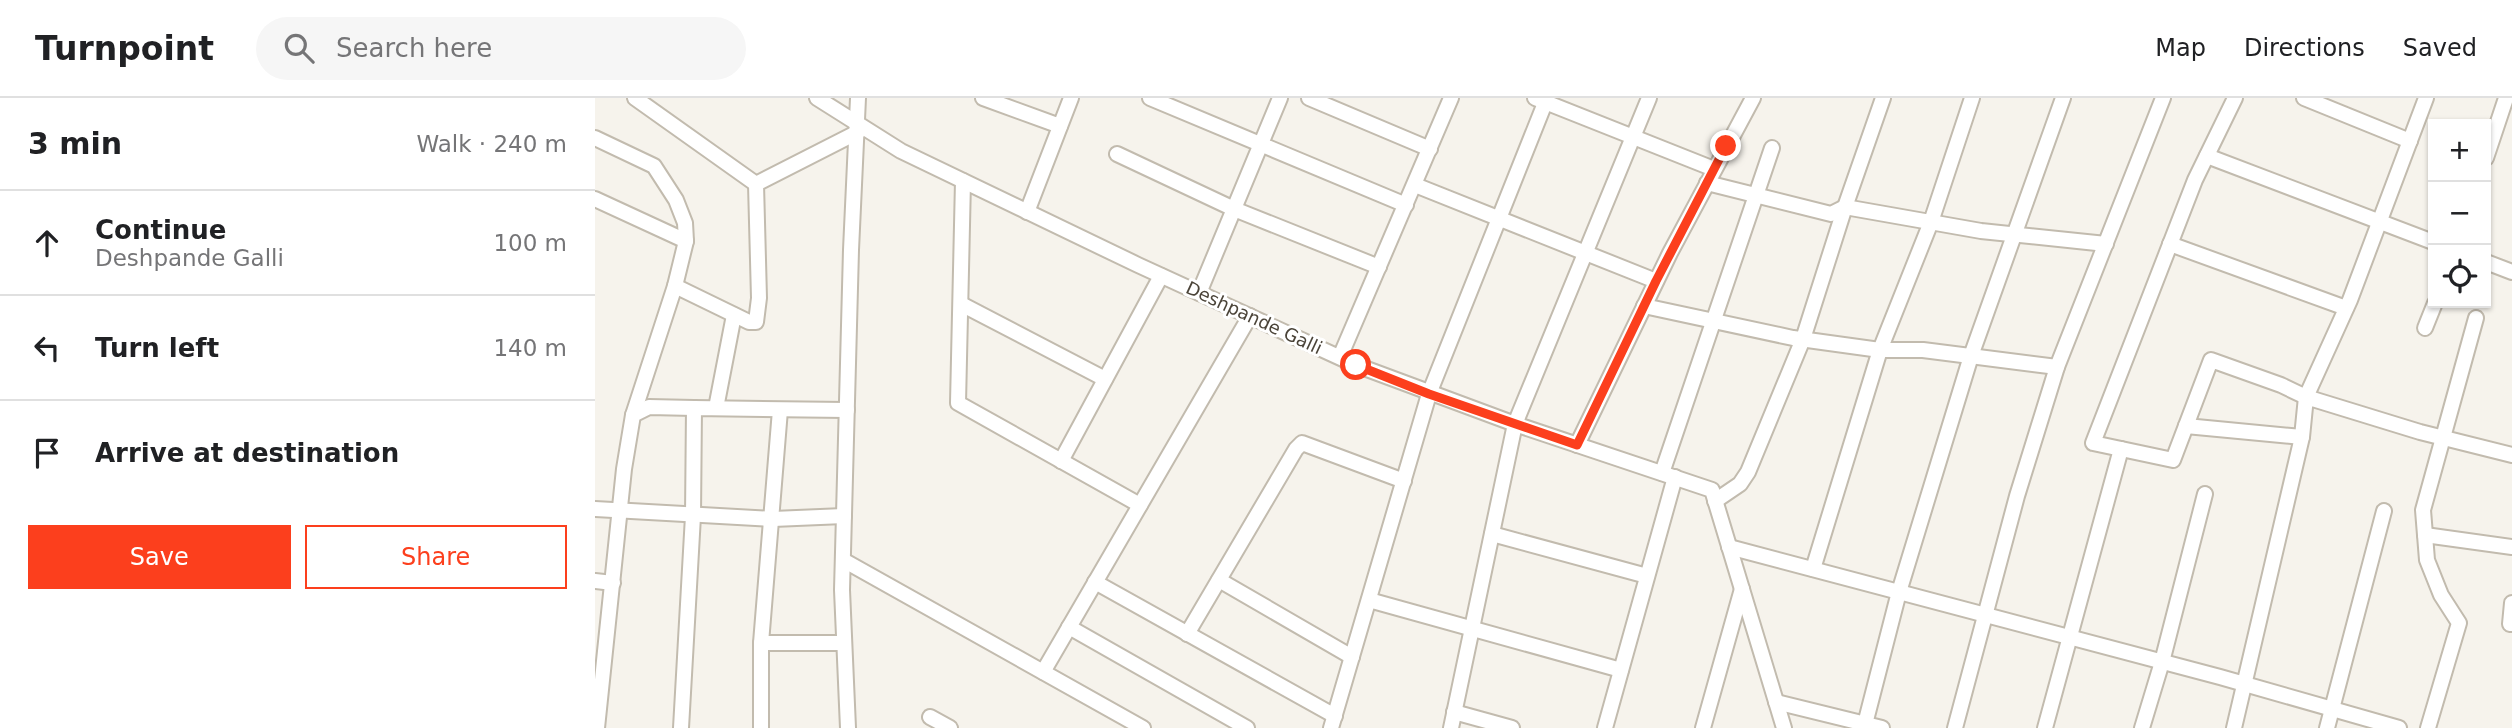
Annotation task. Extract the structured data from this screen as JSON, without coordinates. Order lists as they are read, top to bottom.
{
  "streets": {
    "street": ["Deshpande Galli"]
  },
  "page": {
    "header": "Turnpoint",
    "search": "Search here",
    "nav": ["Map", "Directions", "Saved"],
    "heading": ["3 min", "Walk · 240 m"],
    "map_buttons": ["+", "−"],
    "list": [
      ["Continue", "Deshpande Galli", "100 m"],
      ["Turn left", "140 m"],
      "Arrive at destination"
    ],
    "buttons": ["Save", "Share"]
  }
}
